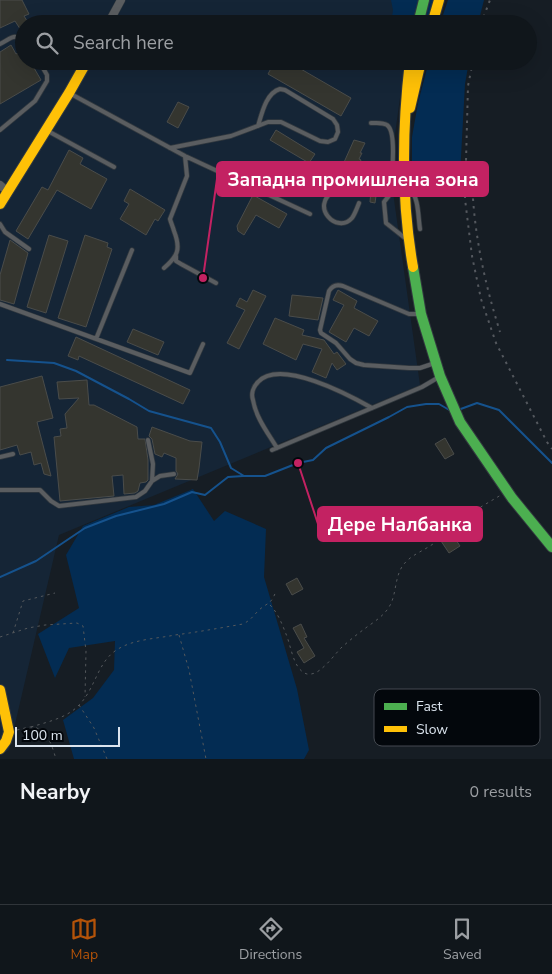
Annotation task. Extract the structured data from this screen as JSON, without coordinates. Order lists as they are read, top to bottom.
{
  "places": ["Западна промишлена зона", "Дере Налбанка"],
  "legend": ["Fast", "Slow"],
  "scale_bar": "100 m",
  "page": {
    "search": "Search here",
    "scale": "100 m",
    "heading": ["Nearby", "0 results"],
    "nav": ["Map", "Directions", "Saved"]
  }
}
